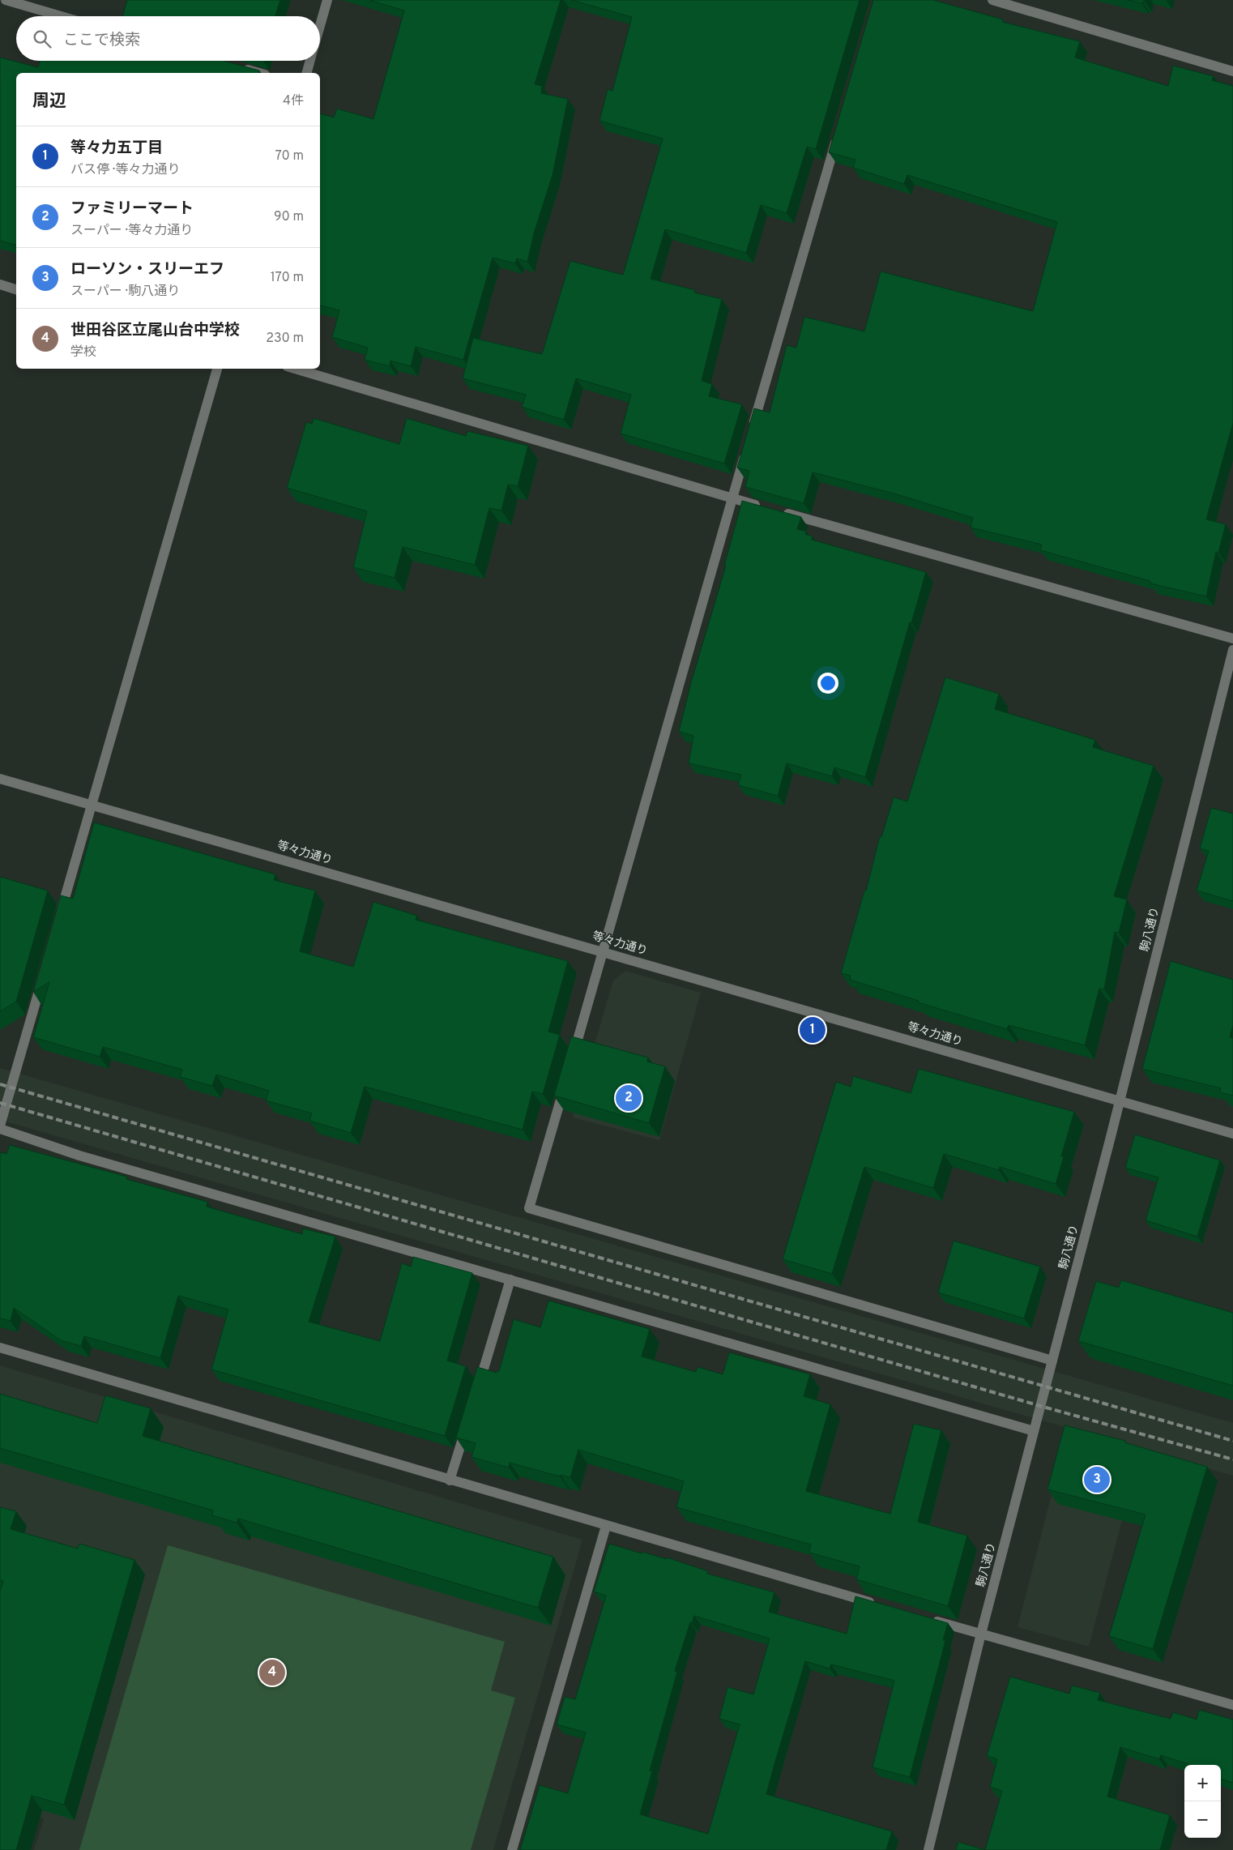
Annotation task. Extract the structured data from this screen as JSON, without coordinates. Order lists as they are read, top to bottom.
{
  "streets": {
    "street": ["等々力通り", "駒八通り"]
  },
  "crossings": [
    ["等々力通り", "駒八通り"]
  ],
  "page": {
    "search": "ここで検索",
    "heading": ["周辺", "4件"],
    "list": [
      {
        "mark": "1",
        "name": "等々力五丁目",
        "note": "バス停 · 等々力通り",
        "value": "70 m"
      },
      {
        "mark": "2",
        "name": "ファミリーマート",
        "note": "スーパー · 等々力通り",
        "value": "90 m"
      },
      {
        "mark": "3",
        "name": "ローソン・スリーエフ",
        "note": "スーパー · 駒八通り",
        "value": "170 m"
      },
      {
        "mark": "4",
        "name": "世田谷区立尾山台中学校",
        "note": "学校",
        "value": "230 m"
      }
    ],
    "pins": [
      "1",
      "2",
      "3",
      "4"
    ],
    "map_buttons": ["+", "−"]
  }
}
